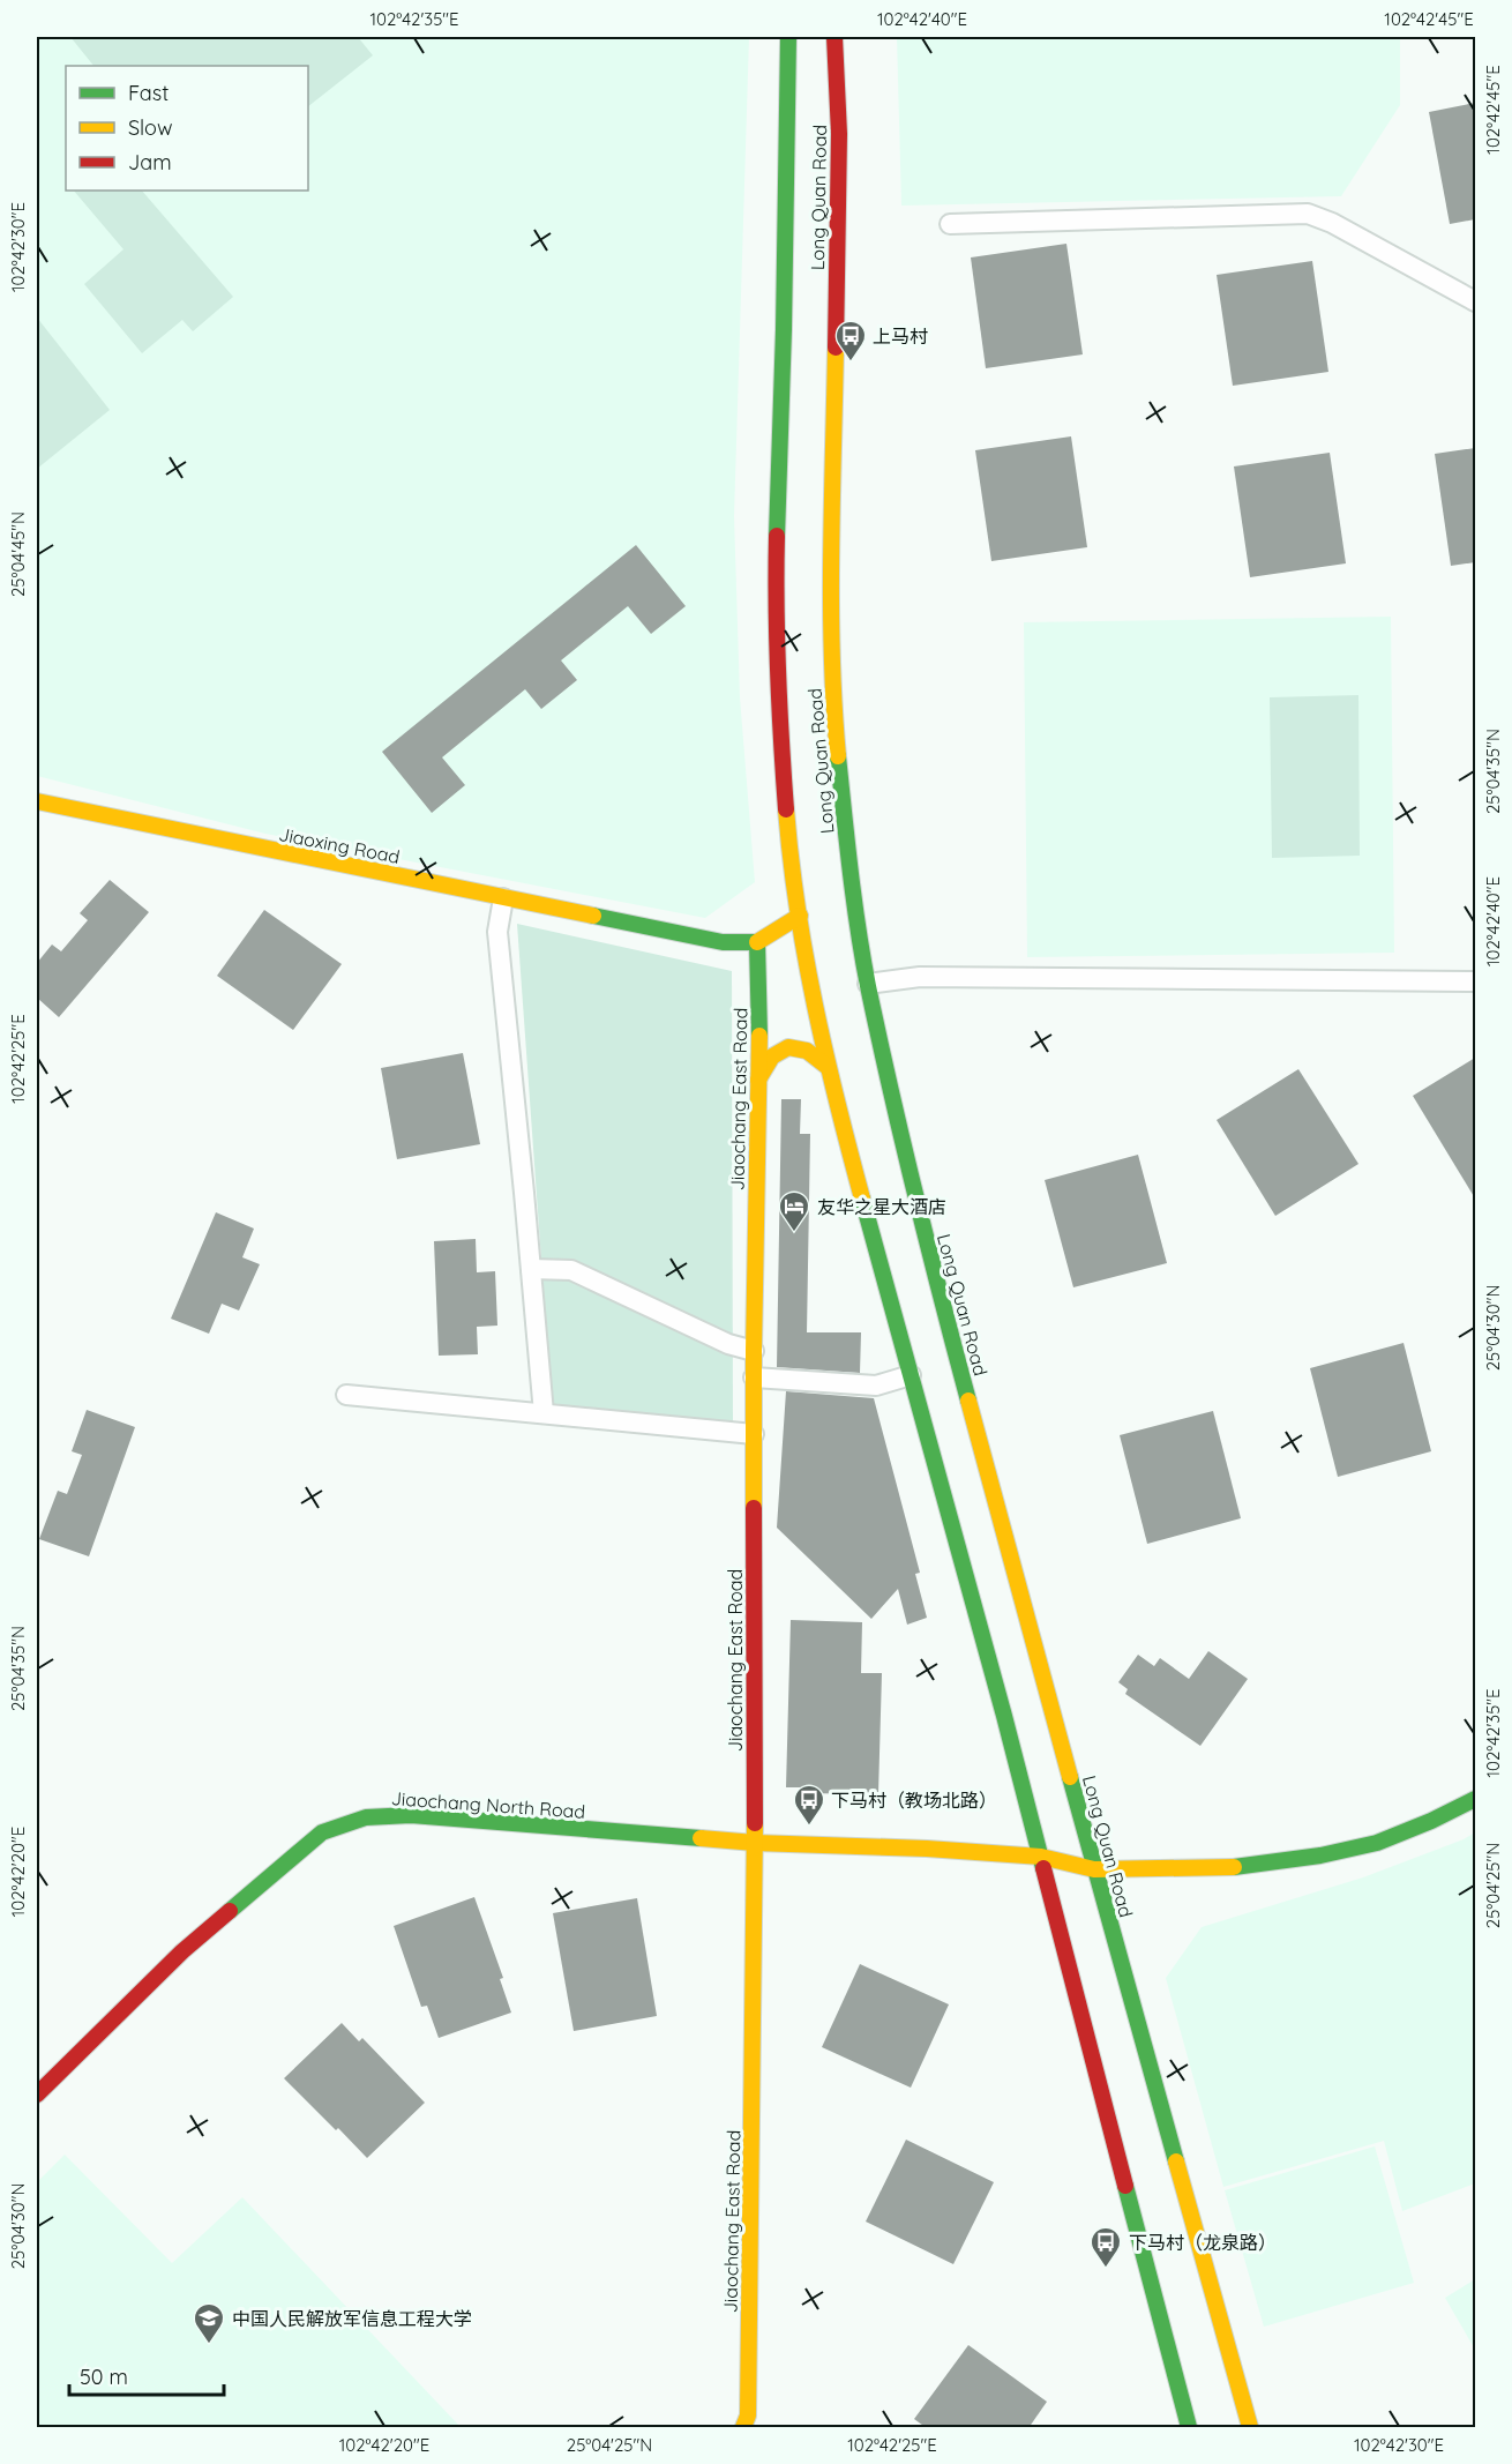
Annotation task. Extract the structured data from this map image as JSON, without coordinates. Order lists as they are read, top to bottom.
{
  "streets": {
    "main road": [
      "Long Quan Road",
      "Jiaoxing Road",
      "Jiaochang East Road",
      "Jiaochang North Road"
    ]
  },
  "crossings": [
    ["Long Quan Road", "Jiaochang North Road"],
    ["Jiaoxing Road", "Jiaochang East Road"],
    ["Jiaochang East Road", "Jiaochang North Road"]
  ],
  "places": {
    "bus stop": ["上马村", "下马村（教场北路）", "下马村（龙泉路）"],
    "hotel": ["友华之星大酒店"],
    "school or university": ["中国人民解放军信息工程大学"]
  },
  "legend": ["Fast", "Slow", "Jam"],
  "scale_bar": "50 m",
  "coordinates": [
    "102°42'35\"E",
    "102°42'40\"E",
    "102°42'45\"E",
    "102°42'30\"E",
    "25°04'45\"N",
    "25°04'35\"N",
    "102°42'25\"E",
    "25°04'30\"N",
    "102°42'20\"E",
    "25°04'25\"N"
  ]
}
